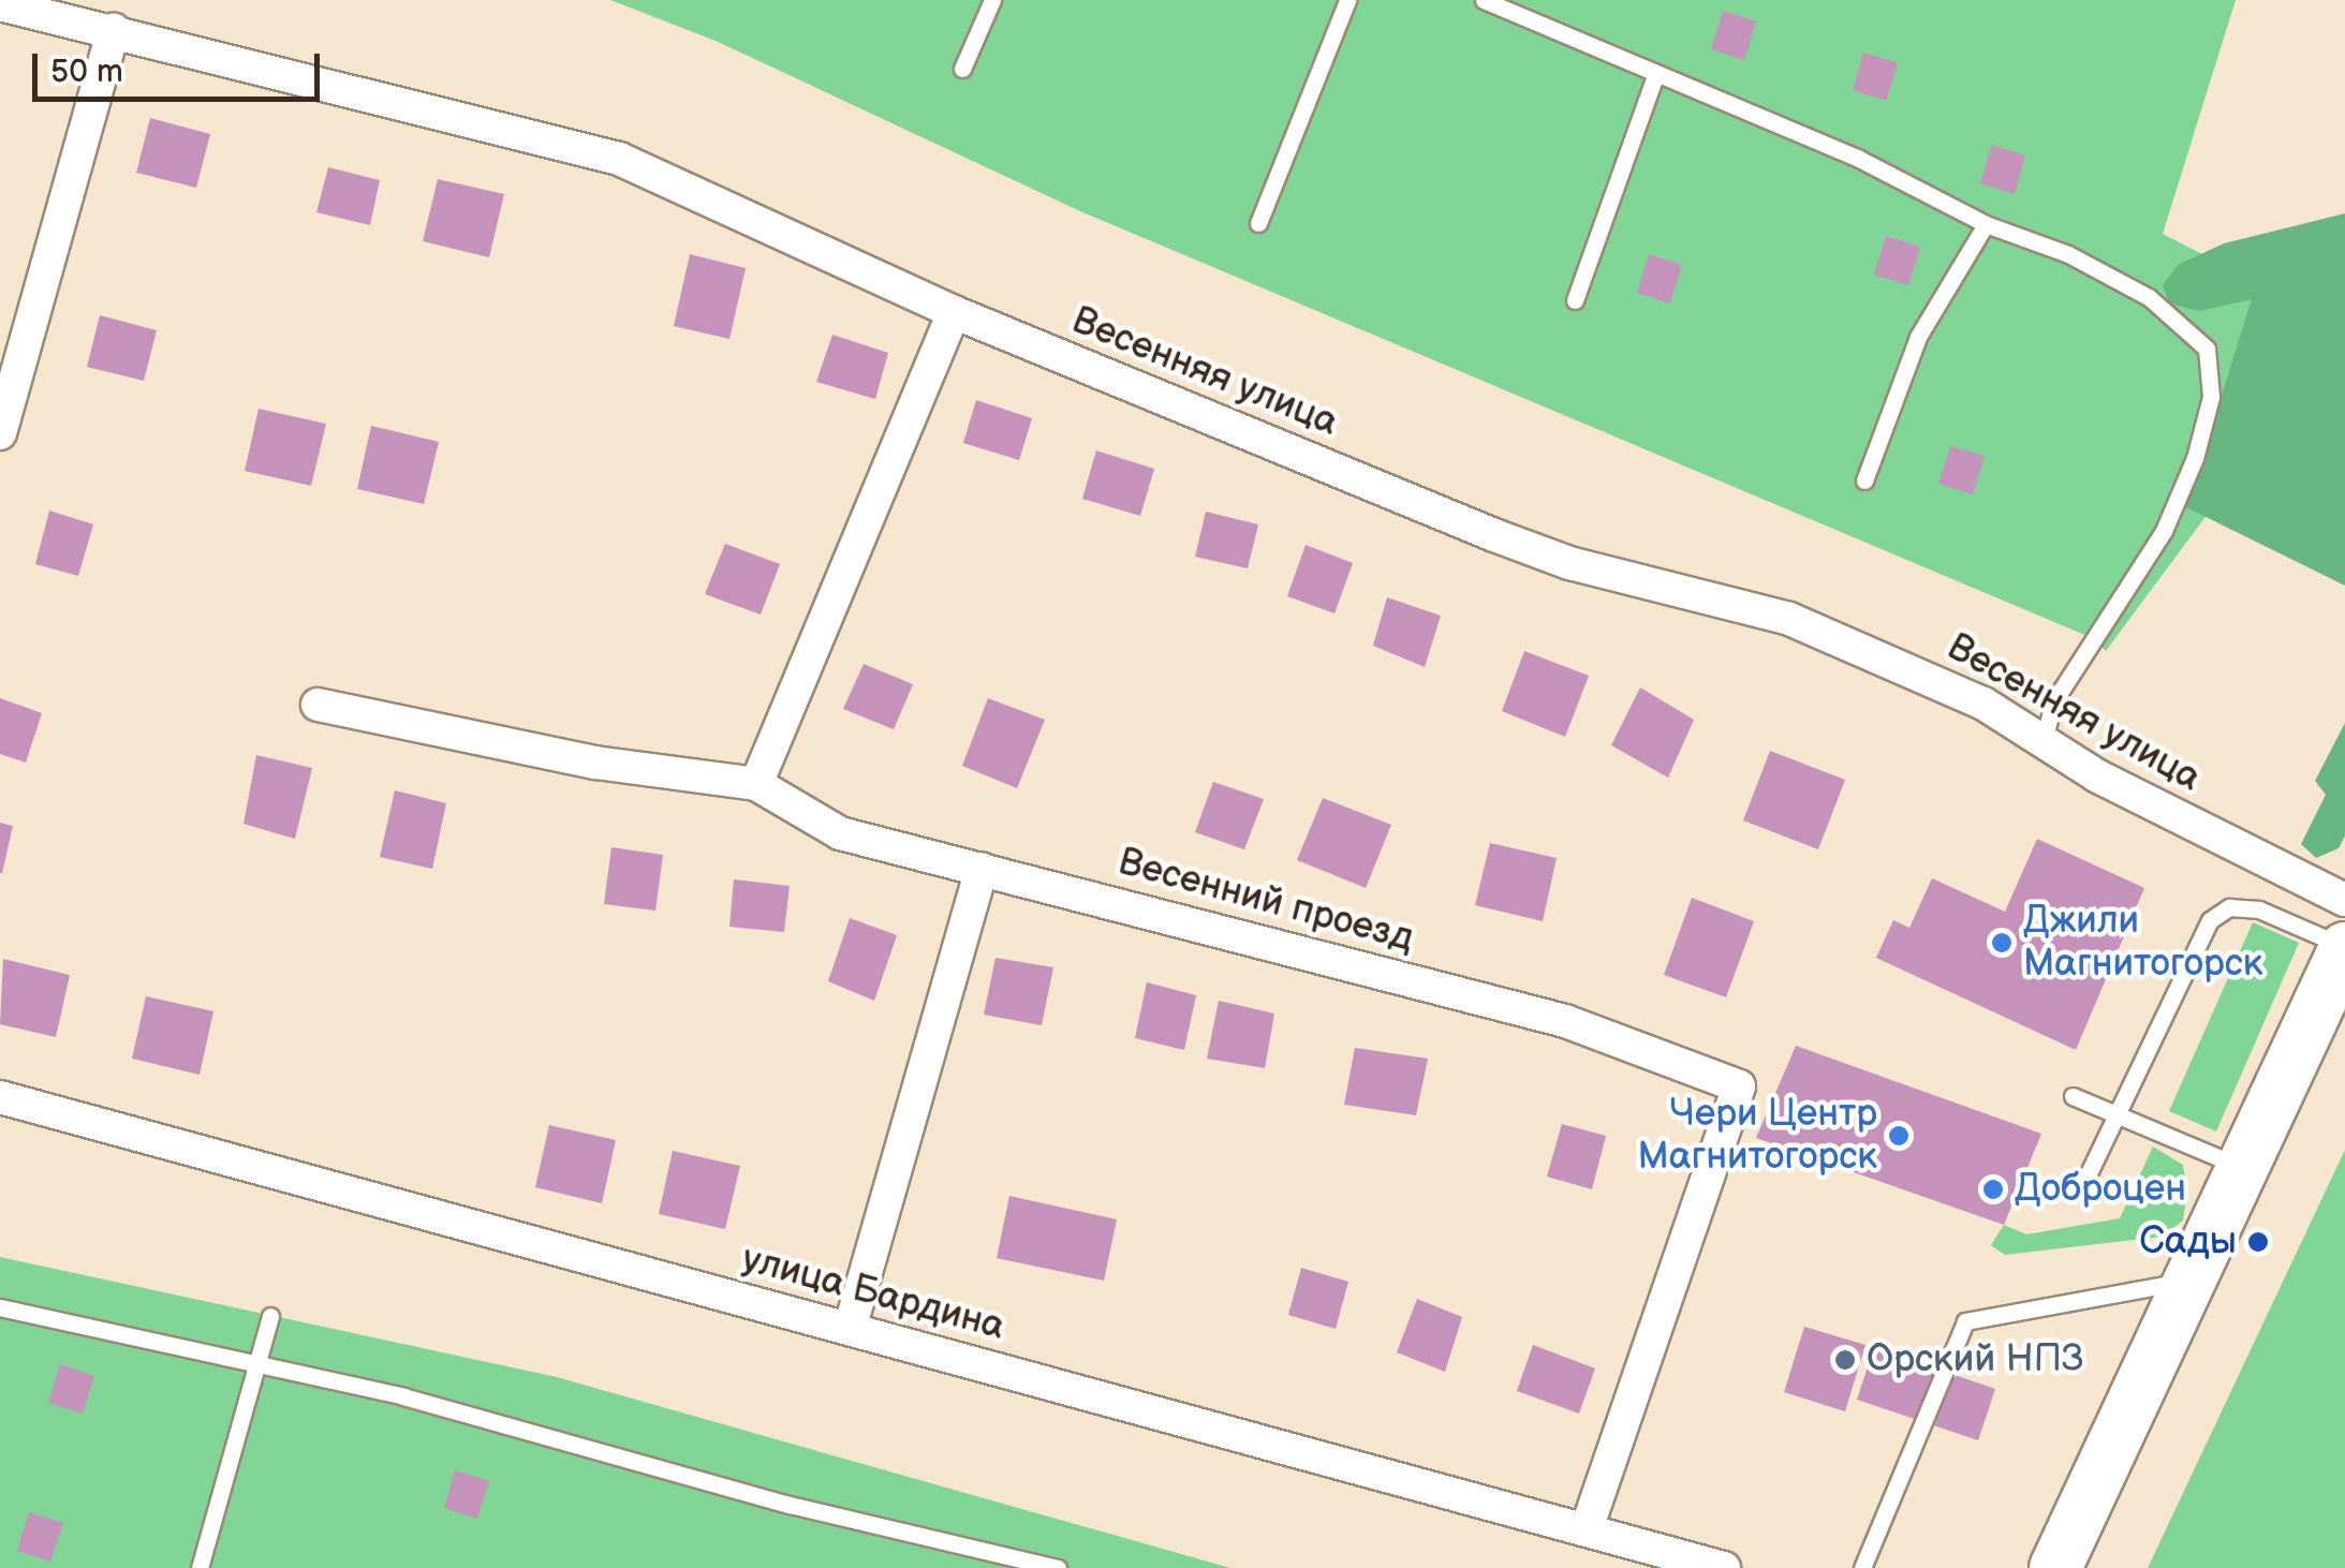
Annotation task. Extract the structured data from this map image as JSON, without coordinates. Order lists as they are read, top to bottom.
{
  "streets": {
    "street": ["Весенняя улица", "Весенний проезд", "улица Бардина"]
  },
  "crossings": [
    ["Весенний проезд", "улица Бардина"]
  ],
  "places": [
    "Джили Магнитогорск",
    "Чери Центр Магнитогорск",
    "Доброцен",
    "Сады",
    "Орский НПЗ"
  ],
  "scale_bar": "50 m"
}
